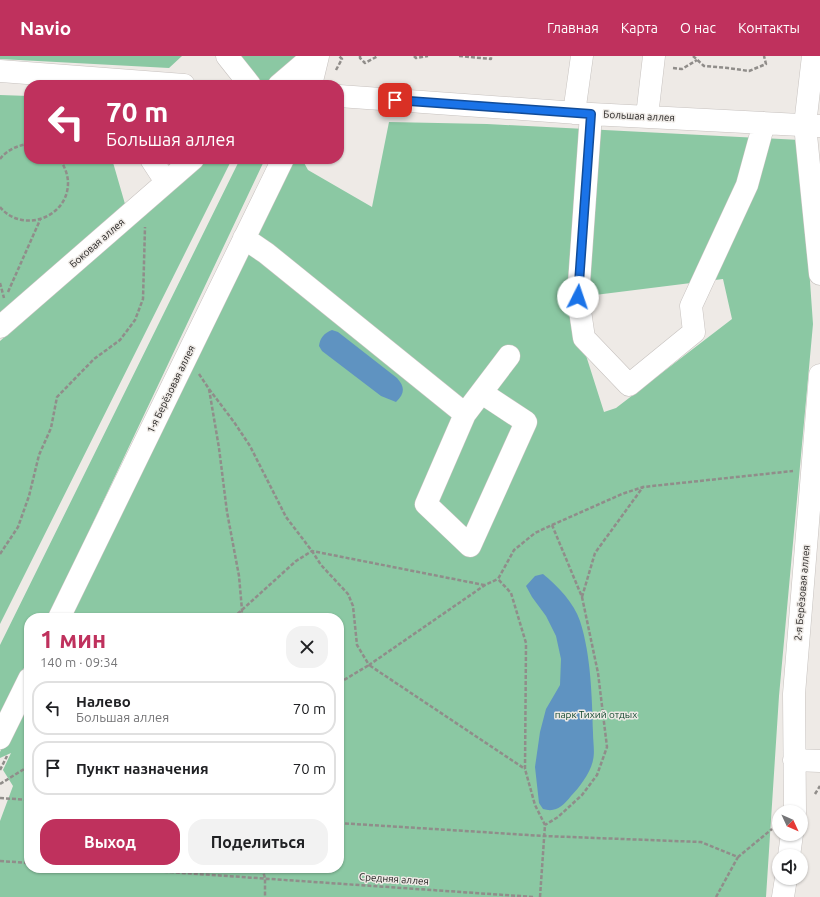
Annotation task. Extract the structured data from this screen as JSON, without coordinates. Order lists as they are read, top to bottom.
{
  "streets": {
    "street": [
      "Большая аллея",
      "Боковая аллея",
      "1-я Берёзовая аллея",
      "2-я Берёзовая аллея"
    ],
    "path": ["Средняя аллея"]
  },
  "parks": ["парк Тихий отдых"],
  "north": "bottom right",
  "page": {
    "header": "Navio",
    "nav": [
      "Главная",
      "Карта",
      "О нас",
      "Контакты"
    ],
    "turn": ["70 m", "Большая аллея"],
    "heading": ["1 мин", "140 m · 09:34"],
    "list": [
      {
        "name": "Налево",
        "note": "Большая аллея",
        "value": "70 m"
      },
      {
        "name": "Пункт назначения",
        "value": "70 m"
      }
    ],
    "buttons": ["Выход", "Поделиться"]
  }
}
